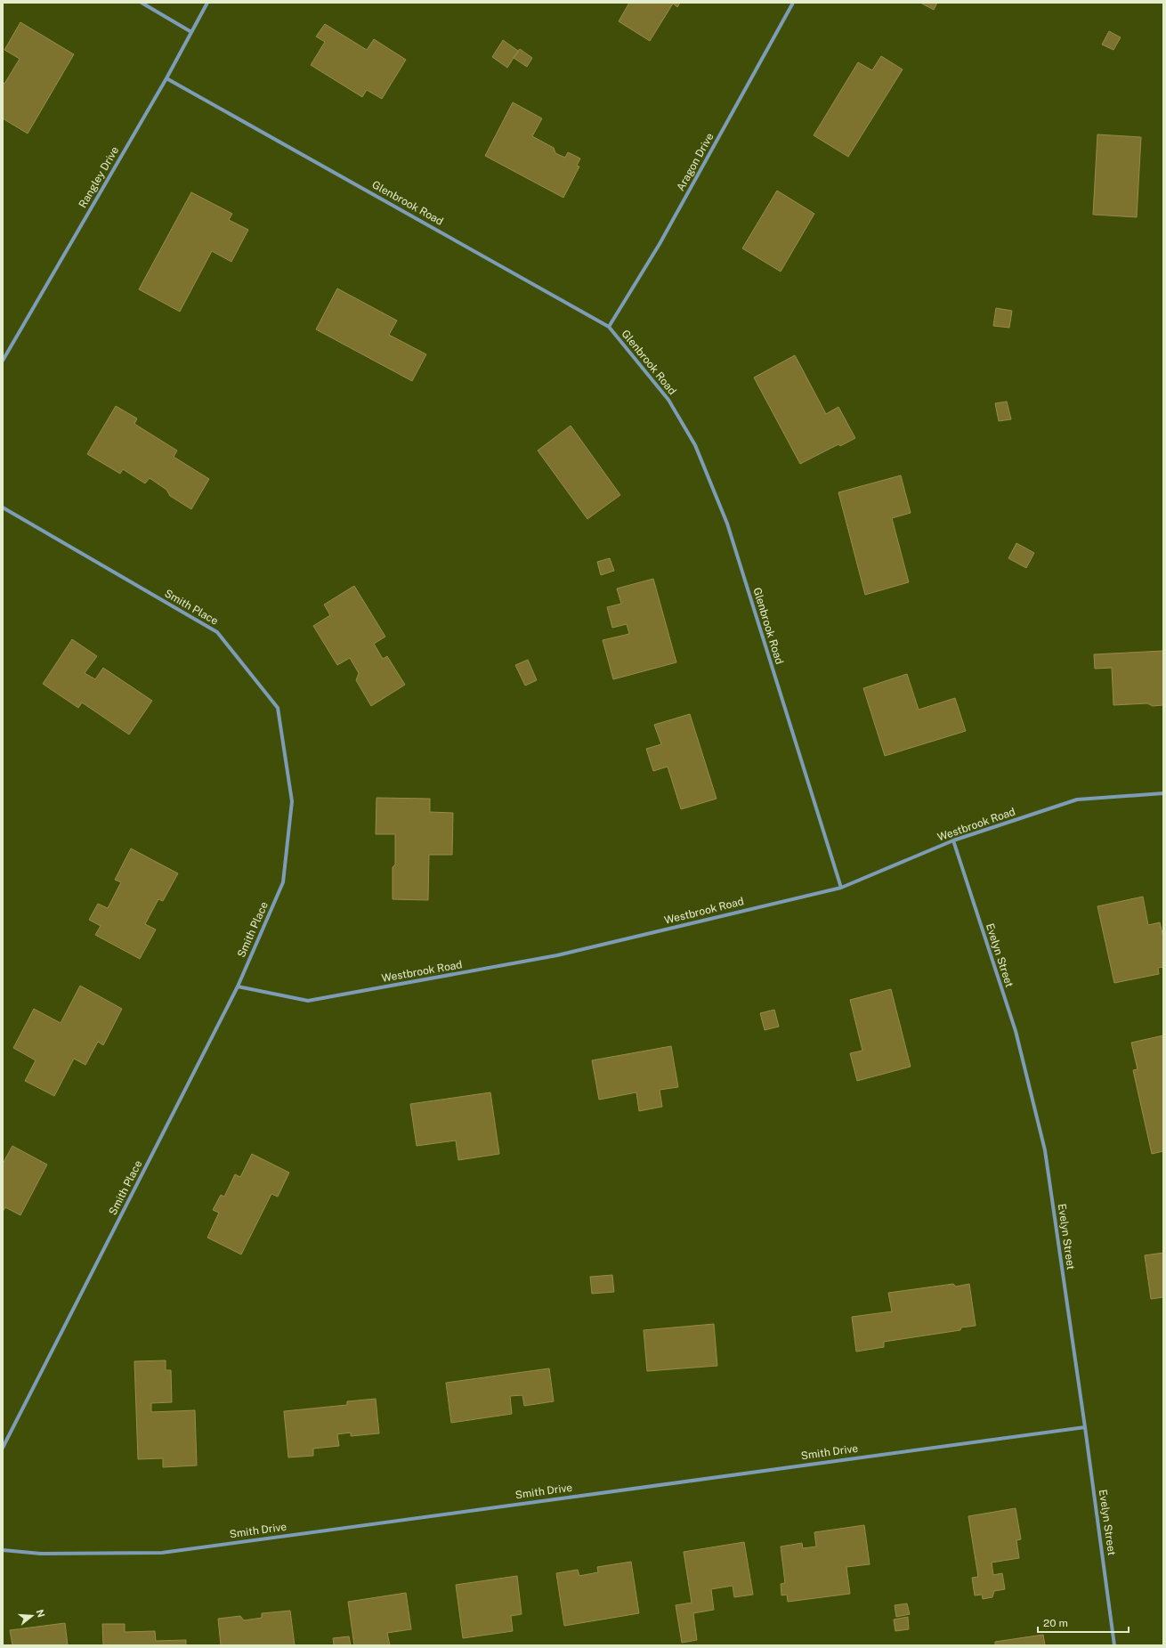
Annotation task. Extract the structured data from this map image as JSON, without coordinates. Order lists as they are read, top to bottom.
{
  "streets": {
    "street": [
      "Aragon Drive",
      "Rangley Drive",
      "Glenbrook Road",
      "Smith Place",
      "Westbrook Road",
      "Evelyn Street",
      "Smith Drive"
    ]
  },
  "crossings": [
    ["Aragon Drive", "Glenbrook Road"],
    ["Rangley Drive", "Glenbrook Road"],
    ["Glenbrook Road", "Westbrook Road"],
    ["Smith Place", "Westbrook Road"],
    ["Westbrook Road", "Evelyn Street"],
    ["Evelyn Street", "Smith Drive"]
  ],
  "scale_bar": "20 m",
  "north": "right"
}
